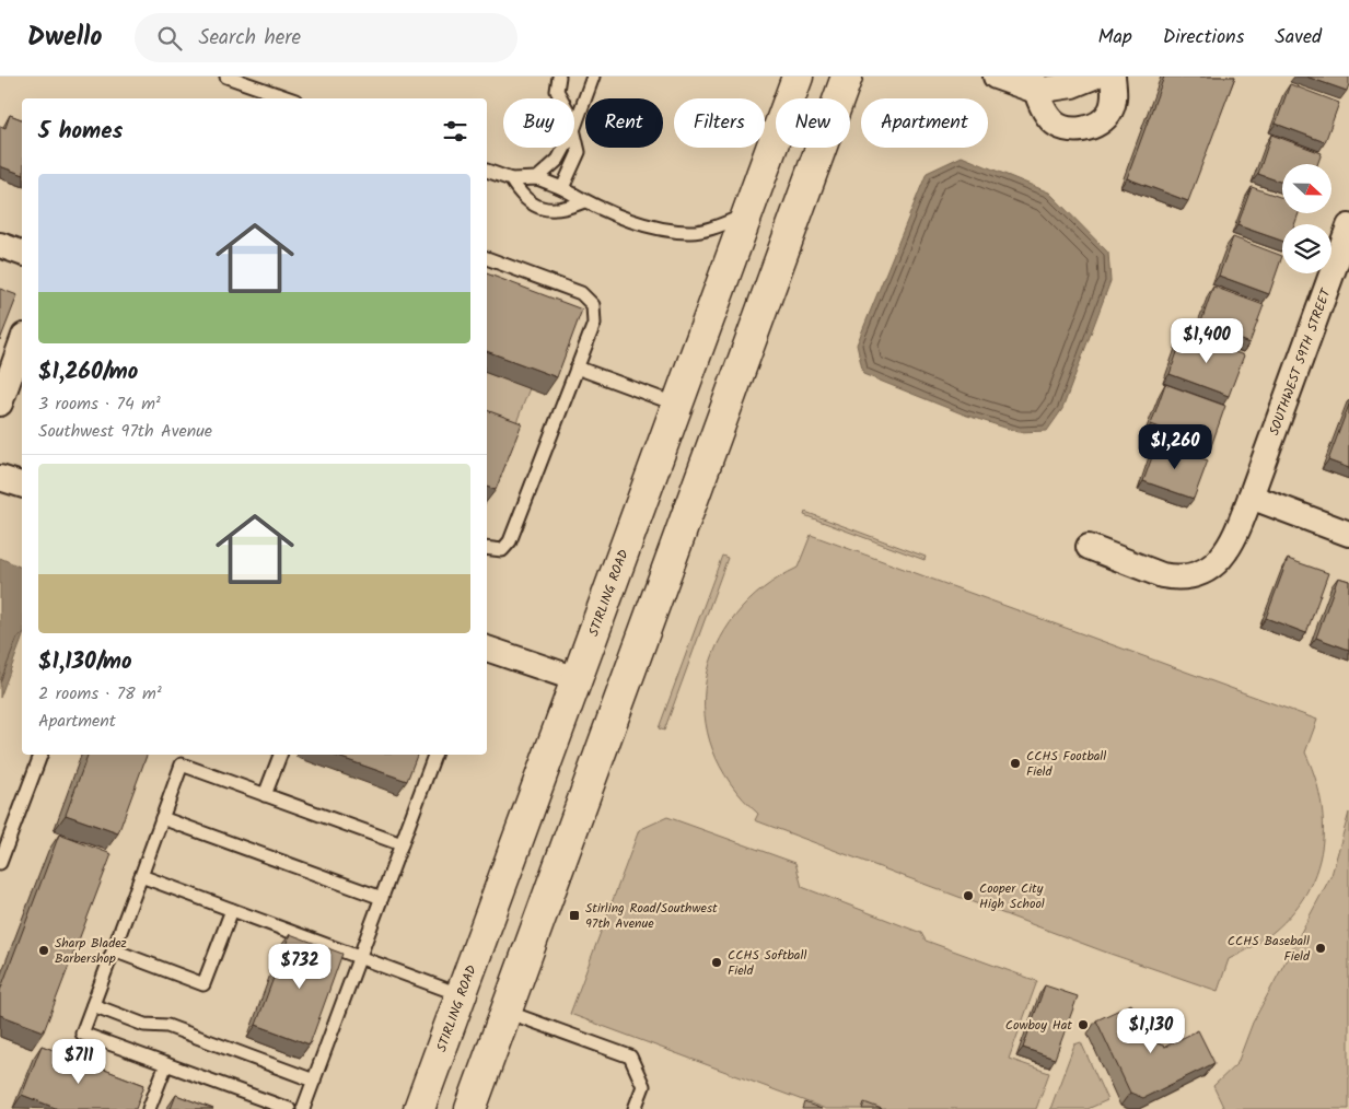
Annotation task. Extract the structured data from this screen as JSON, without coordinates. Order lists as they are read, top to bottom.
{
  "streets": {
    "main road": ["STIRLING ROAD"],
    "street": ["SOUTHWEST 59TH STREET"]
  },
  "places": {
    "other": [
      "CCHS Football Field",
      "Cooper City High School",
      "CCHS Baseball Field",
      "Sharp Bladez Barbershop",
      "CCHS Softball Field",
      "Cowboy Hat"
    ],
    "transit": ["Stirling Road/Southwest 97th Avenue"]
  },
  "north": "right",
  "page": {
    "header": "Dwello",
    "search": "Search here",
    "nav": ["Map", "Directions", "Saved"],
    "chip": [
      "Buy",
      "Rent",
      "Filters",
      "New",
      "Apartment"
    ],
    "heading": "5 homes",
    "list": [
      {
        "name": "$1,260/mo",
        "note": "3 rooms · 74 m² · Southwest 97th Avenue"
      },
      {
        "name": "$1,130/mo",
        "note": "2 rooms · 78 m² · Apartment"
      }
    ],
    "price": [
      "$1,400",
      "$1,260",
      "$732",
      "$1,130",
      "$711"
    ]
  }
}
